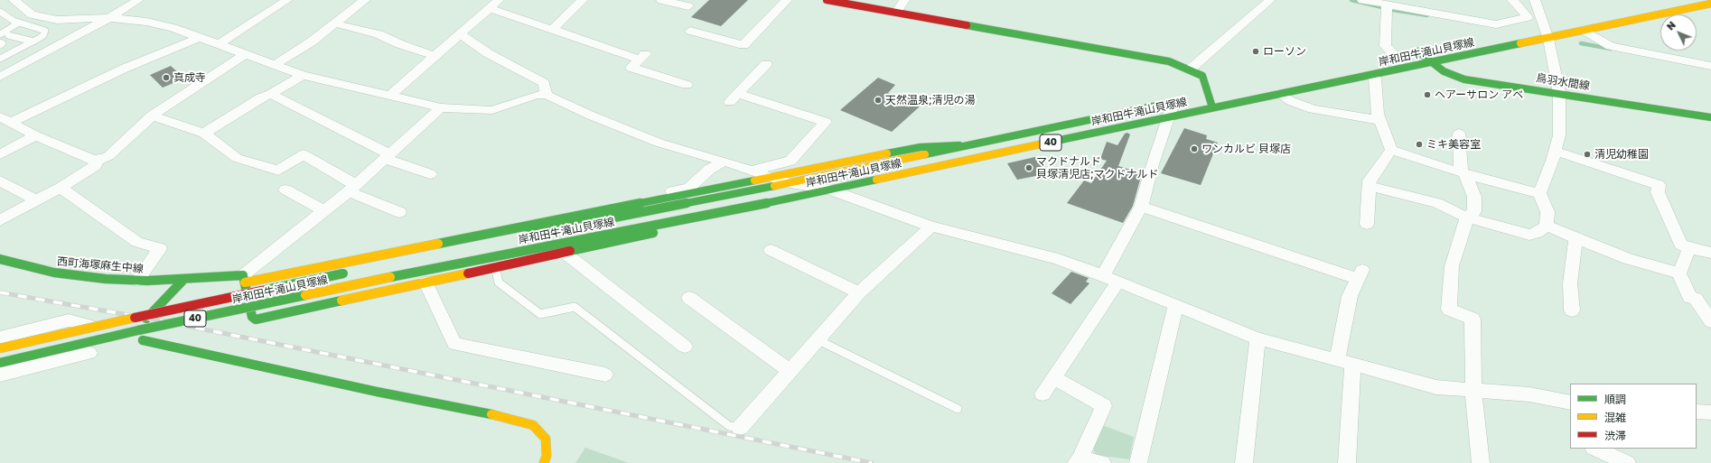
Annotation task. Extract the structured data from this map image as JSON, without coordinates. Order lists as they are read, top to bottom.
{
  "streets": {
    "main road": [
      "岸和田牛滝山貝塚線",
      "鳥羽水間線",
      "40",
      "西町海塚麻生中線"
    ]
  },
  "crossings": [
    ["岸和田牛滝山貝塚線", "鳥羽水間線"],
    ["岸和田牛滝山貝塚線", "西町海塚麻生中線"]
  ],
  "places": [
    "ローソン",
    "真成寺",
    "ヘアーサロン アベ",
    "天然温泉;清児の湯",
    "ミキ美容室",
    "ワンカルビ 貝塚店",
    "清児幼稚園",
    "マクドナルド 貝塚清児店;マクドナルド"
  ],
  "legend": ["順調", "混雑", "渋滞"],
  "north": "top left"
}
